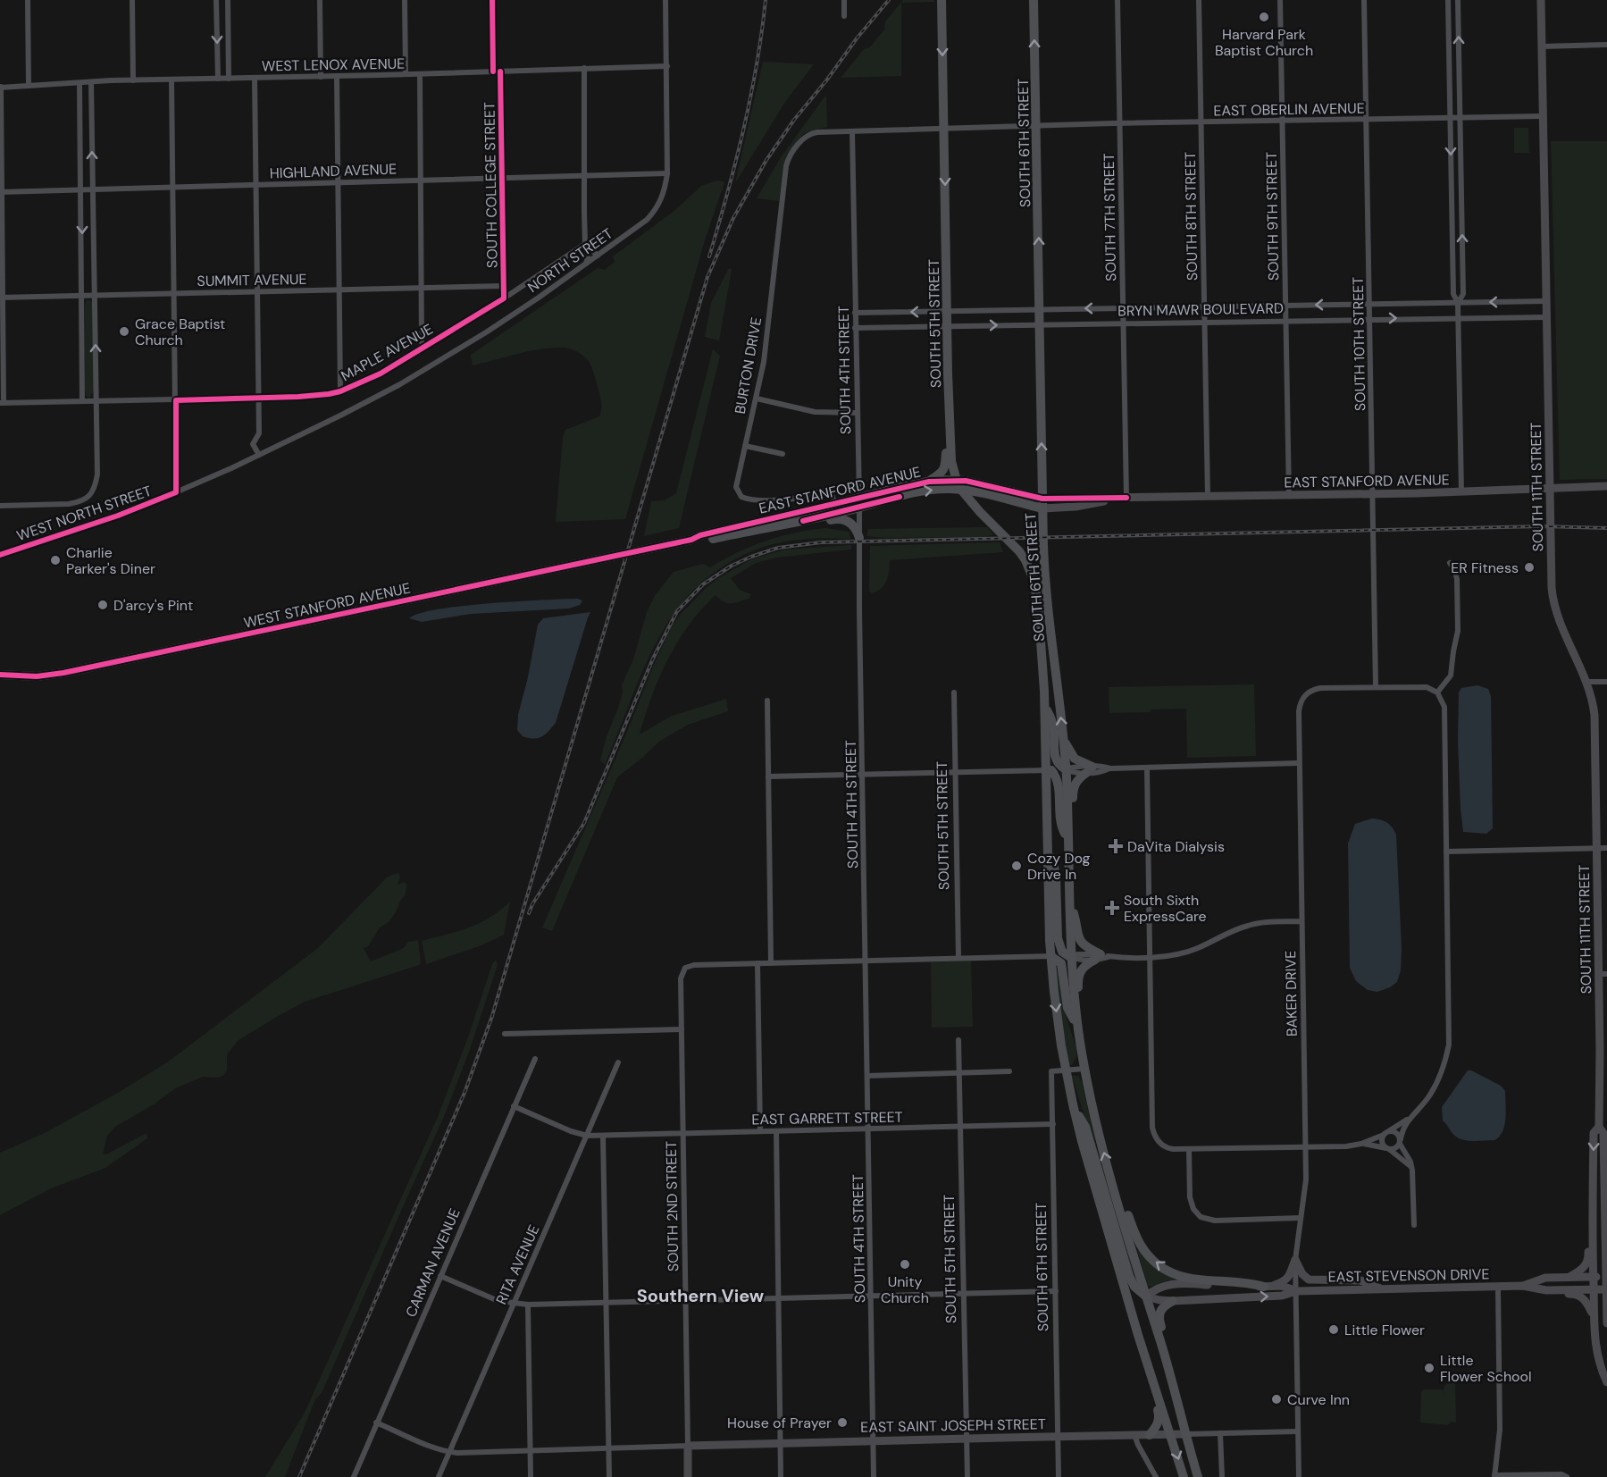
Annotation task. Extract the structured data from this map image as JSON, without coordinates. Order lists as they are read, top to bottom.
{
  "streets": {
    "main road": [
      "SOUTH 6TH STREET",
      "SOUTH 5TH STREET",
      "EAST STANFORD AVENUE",
      "WEST STANFORD AVENUE"
    ],
    "street": [
      "WEST LENOX AVENUE",
      "EAST OBERLIN AVENUE",
      "HIGHLAND AVENUE",
      "SOUTH COLLEGE STREET",
      "SOUTH 8TH STREET",
      "SOUTH 9TH STREET",
      "SOUTH 7TH STREET",
      "NORTH STREET",
      "SUMMIT AVENUE",
      "BRYN MAWR BOULEVARD",
      "SOUTH 10TH STREET",
      "MAPLE AVENUE",
      "BURTON DRIVE",
      "SOUTH 4TH STREET",
      "SOUTH 11TH STREET",
      "WEST NORTH STREET",
      "BAKER DRIVE",
      "EAST GARRETT STREET",
      "SOUTH 2ND STREET",
      "CARMAN AVENUE",
      "RITA AVENUE",
      "EAST STEVENSON DRIVE",
      "EAST SAINT JOSEPH STREET"
    ]
  },
  "crossings": [
    ["WEST LENOX AVENUE", "SOUTH COLLEGE STREET"],
    ["WEST LENOX AVENUE", "NORTH STREET"],
    ["EAST OBERLIN AVENUE", "SOUTH 6TH STREET"],
    ["EAST OBERLIN AVENUE", "SOUTH 8TH STREET"],
    ["EAST OBERLIN AVENUE", "SOUTH 9TH STREET"],
    ["EAST OBERLIN AVENUE", "SOUTH 7TH STREET"],
    ["EAST OBERLIN AVENUE", "SOUTH 5TH STREET"],
    ["EAST OBERLIN AVENUE", "SOUTH 10TH STREET"],
    ["EAST OBERLIN AVENUE", "BURTON DRIVE"],
    ["EAST OBERLIN AVENUE", "SOUTH 4TH STREET"],
    ["EAST OBERLIN AVENUE", "SOUTH 11TH STREET"],
    ["SOUTH 6TH STREET", "BRYN MAWR BOULEVARD"],
    ["SOUTH 6TH STREET", "SOUTH 5TH STREET"],
    ["SOUTH 6TH STREET", "EAST STANFORD AVENUE"],
    ["SOUTH 6TH STREET", "EAST GARRETT STREET"],
    ["SOUTH 6TH STREET", "EAST SAINT JOSEPH STREET"],
    ["HIGHLAND AVENUE", "SOUTH COLLEGE STREET"],
    ["HIGHLAND AVENUE", "NORTH STREET"],
    ["SOUTH COLLEGE STREET", "SUMMIT AVENUE"],
    ["SOUTH COLLEGE STREET", "MAPLE AVENUE"],
    ["SOUTH 8TH STREET", "BRYN MAWR BOULEVARD"],
    ["SOUTH 8TH STREET", "EAST STANFORD AVENUE"],
    ["SOUTH 9TH STREET", "BRYN MAWR BOULEVARD"],
    ["SOUTH 9TH STREET", "EAST STANFORD AVENUE"],
    ["SOUTH 7TH STREET", "BRYN MAWR BOULEVARD"],
    ["SOUTH 7TH STREET", "EAST STANFORD AVENUE"],
    ["NORTH STREET", "WEST NORTH STREET"],
    ["BRYN MAWR BOULEVARD", "SOUTH 5TH STREET"],
    ["BRYN MAWR BOULEVARD", "SOUTH 10TH STREET"],
    ["BRYN MAWR BOULEVARD", "SOUTH 4TH STREET"],
    ["BRYN MAWR BOULEVARD", "SOUTH 11TH STREET"],
    ["SOUTH 5TH STREET", "EAST STANFORD AVENUE"],
    ["SOUTH 5TH STREET", "EAST GARRETT STREET"],
    ["SOUTH 5TH STREET", "EAST SAINT JOSEPH STREET"],
    ["SOUTH 10TH STREET", "EAST STANFORD AVENUE"],
    ["SOUTH 10TH STREET", "BAKER DRIVE"],
    ["BURTON DRIVE", "EAST STANFORD AVENUE"],
    ["SOUTH 4TH STREET", "EAST STANFORD AVENUE"],
    ["SOUTH 4TH STREET", "EAST GARRETT STREET"],
    ["SOUTH 4TH STREET", "EAST SAINT JOSEPH STREET"],
    ["EAST STANFORD AVENUE", "SOUTH 11TH STREET"],
    ["EAST STANFORD AVENUE", "WEST STANFORD AVENUE"],
    ["SOUTH 11TH STREET", "EAST STEVENSON DRIVE"],
    ["BAKER DRIVE", "EAST STEVENSON DRIVE"],
    ["BAKER DRIVE", "EAST SAINT JOSEPH STREET"],
    ["EAST GARRETT STREET", "SOUTH 2ND STREET"],
    ["EAST GARRETT STREET", "CARMAN AVENUE"],
    ["EAST GARRETT STREET", "RITA AVENUE"],
    ["SOUTH 2ND STREET", "EAST SAINT JOSEPH STREET"],
    ["RITA AVENUE", "EAST SAINT JOSEPH STREET"]
  ],
  "districts": ["Southern View"],
  "places": {
    "other": [
      "Harvard Park Baptist Church",
      "Grace Baptist Church",
      "Charlie Parker's Diner",
      "ER Fitness",
      "D'arcy's Pint",
      "Cozy Dog Drive In",
      "Unity Church",
      "Little Flower",
      "Little Flower School",
      "Curve Inn",
      "House of Prayer"
    ],
    "health": ["DaVita Dialysis", "South Sixth ExpressCare"]
  }
}
